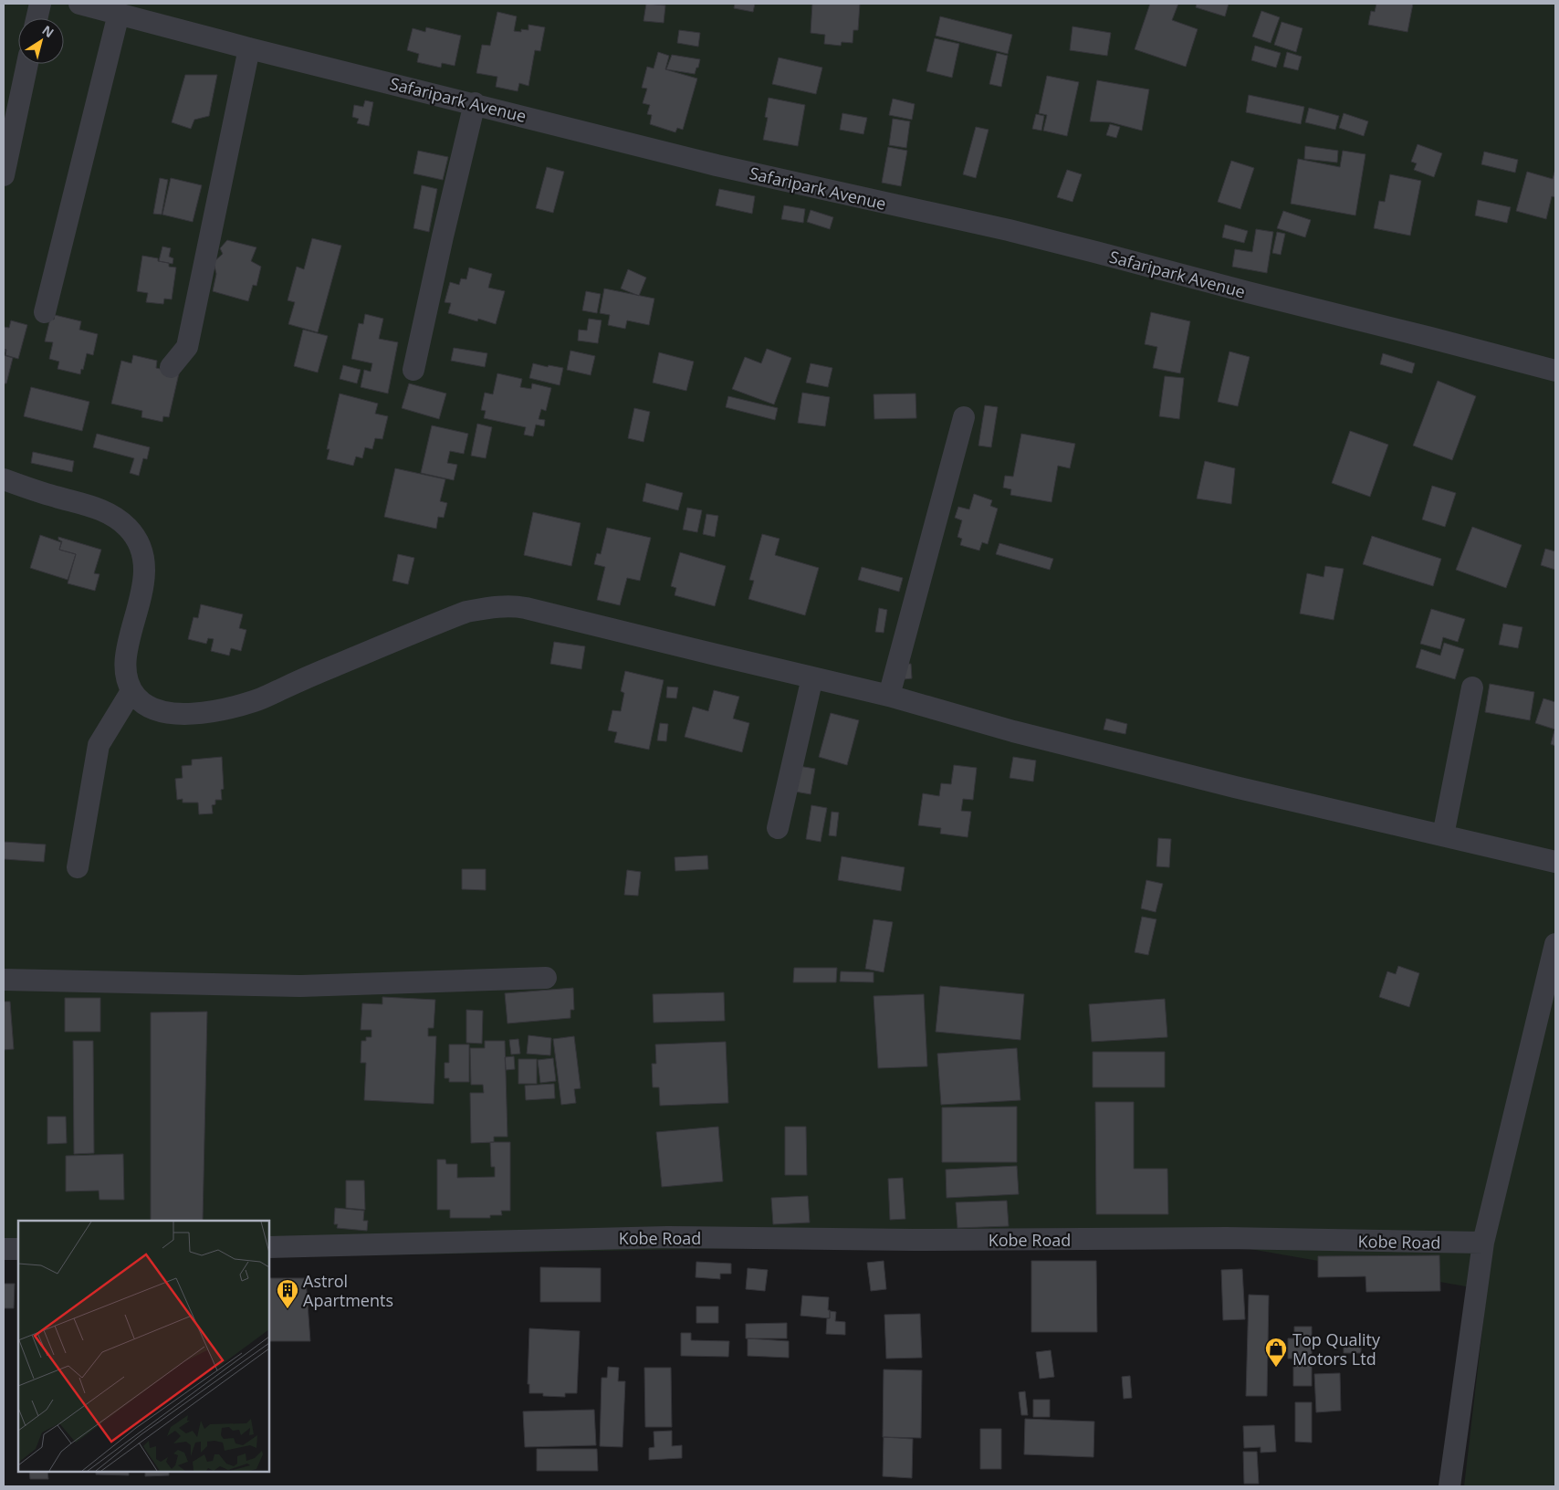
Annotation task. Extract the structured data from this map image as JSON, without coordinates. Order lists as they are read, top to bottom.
{
  "streets": {
    "street": ["Safaripark Avenue", "Kobe Road"]
  },
  "places": {
    "building": ["Astrol Apartments"],
    "shop": ["Top Quality Motors Ltd"]
  },
  "north": "top right"
}
